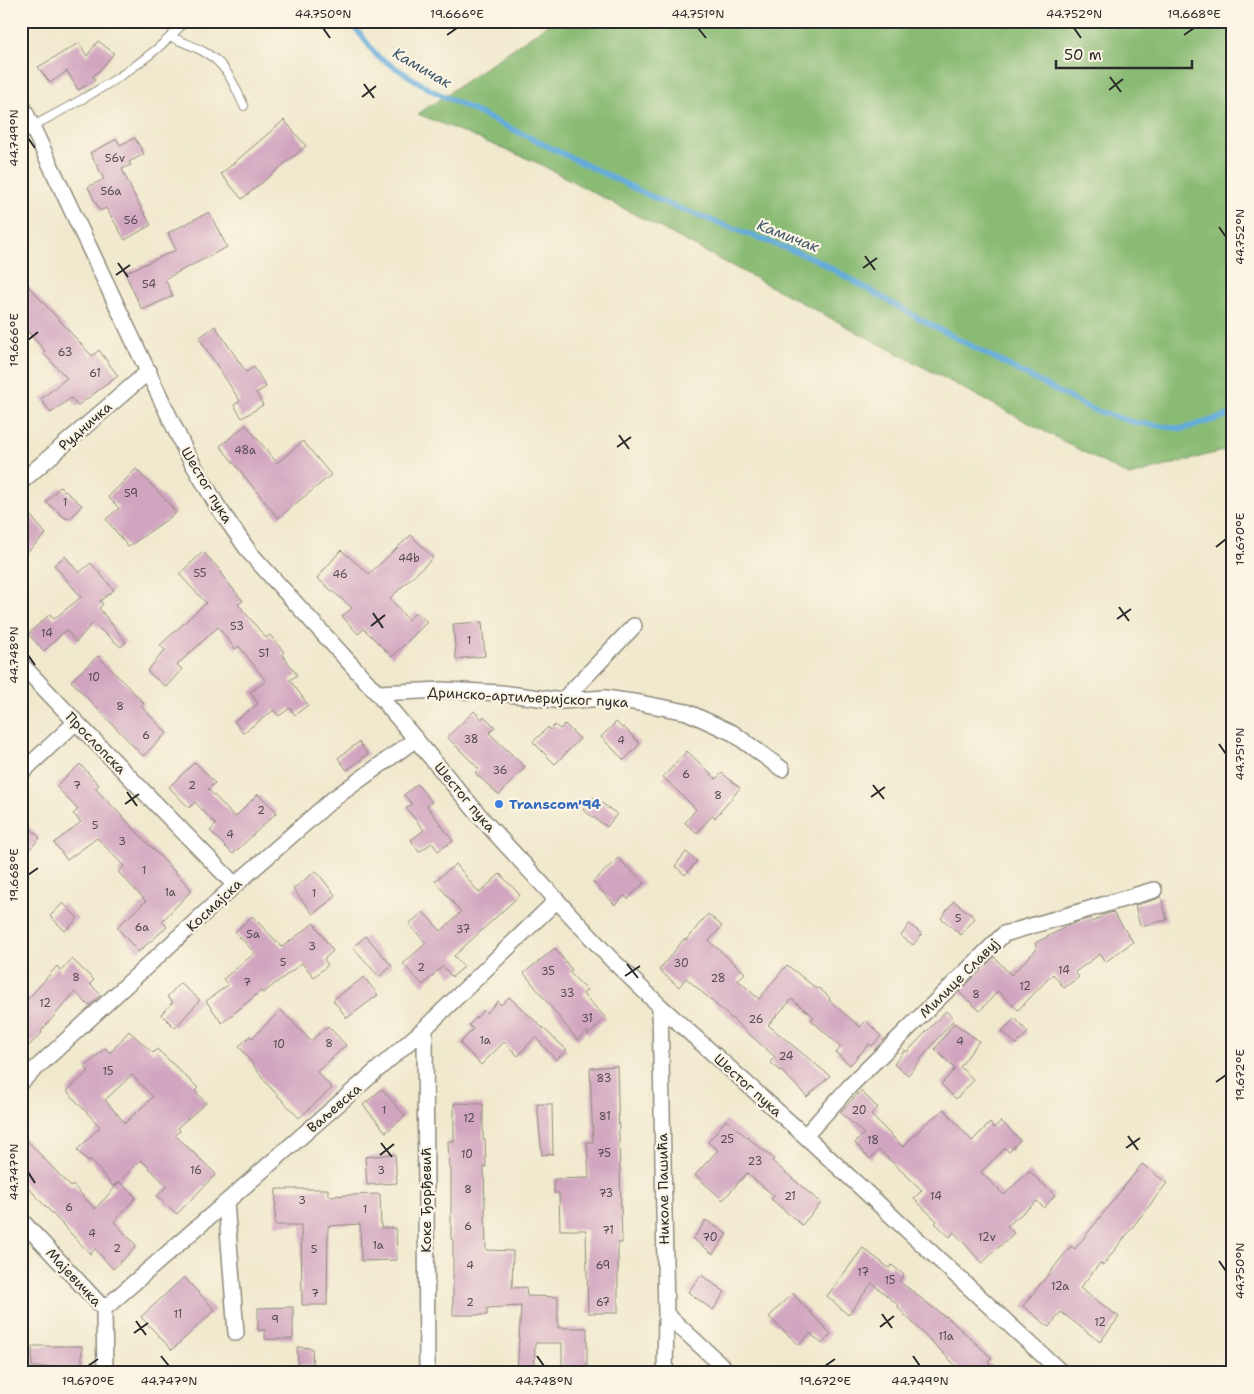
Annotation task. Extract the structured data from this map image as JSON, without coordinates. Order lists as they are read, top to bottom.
{
  "streets": {
    "street": [
      "Рудничка",
      "Шестог пука",
      "Дринско-артиљеријског пука",
      "Прослопска",
      "Космајска",
      "Милице Славуј",
      "Ваљевска",
      "Николе Пашића",
      "Коке Ђорђевић",
      "Мајевичка"
    ]
  },
  "crossings": [
    ["Рудничка", "Шестог пука"],
    ["Шестог пука", "Дринско-артиљеријског пука"],
    ["Шестог пука", "Космајска"],
    ["Шестог пука", "Милице Славуј"],
    ["Шестог пука", "Ваљевска"],
    ["Шестог пука", "Николе Пашића"],
    ["Прослопска", "Космајска"],
    ["Ваљевска", "Коке Ђорђевић"],
    ["Ваљевска", "Мајевичка"]
  ],
  "water": ["Камичак"],
  "places": ["Transcom'94"],
  "house_numbers": [
    "56v",
    "56a",
    "56",
    "54",
    "63",
    "61",
    "48a",
    "59",
    "1",
    "44b",
    "55",
    "46",
    "53",
    "14",
    "1",
    "51",
    "10",
    "8",
    "6",
    "38",
    "4",
    "36",
    "6",
    "7",
    "2",
    "8",
    "2",
    "5",
    "4",
    "3",
    "1",
    "1a",
    "1",
    "5",
    "6a",
    "37",
    "5a",
    "3",
    "5",
    "30",
    "2",
    "14",
    "35",
    "8",
    "28",
    "7",
    "12",
    "33",
    "8",
    "12",
    "31",
    "26",
    "1a",
    "4",
    "8",
    "10",
    "24",
    "15",
    "83",
    "1",
    "20",
    "81",
    "12",
    "25",
    "18",
    "75",
    "10",
    "23",
    "16",
    "3",
    "8",
    "73",
    "21",
    "14",
    "3",
    "6",
    "1",
    "6",
    "71",
    "4",
    "70",
    "12v",
    "1a",
    "2",
    "5",
    "4",
    "69",
    "17",
    "15",
    "12a",
    "7",
    "2",
    "67",
    "11",
    "9",
    "12",
    "11a"
  ],
  "scale_bar": "50 m",
  "coordinates": [
    "44.750°N",
    "19.666°E",
    "44.751°N",
    "44.752°N",
    "19.668°E",
    "44.749°N",
    "19.670°E",
    "44.748°N",
    "19.672°E",
    "44.747°N"
  ]
}
